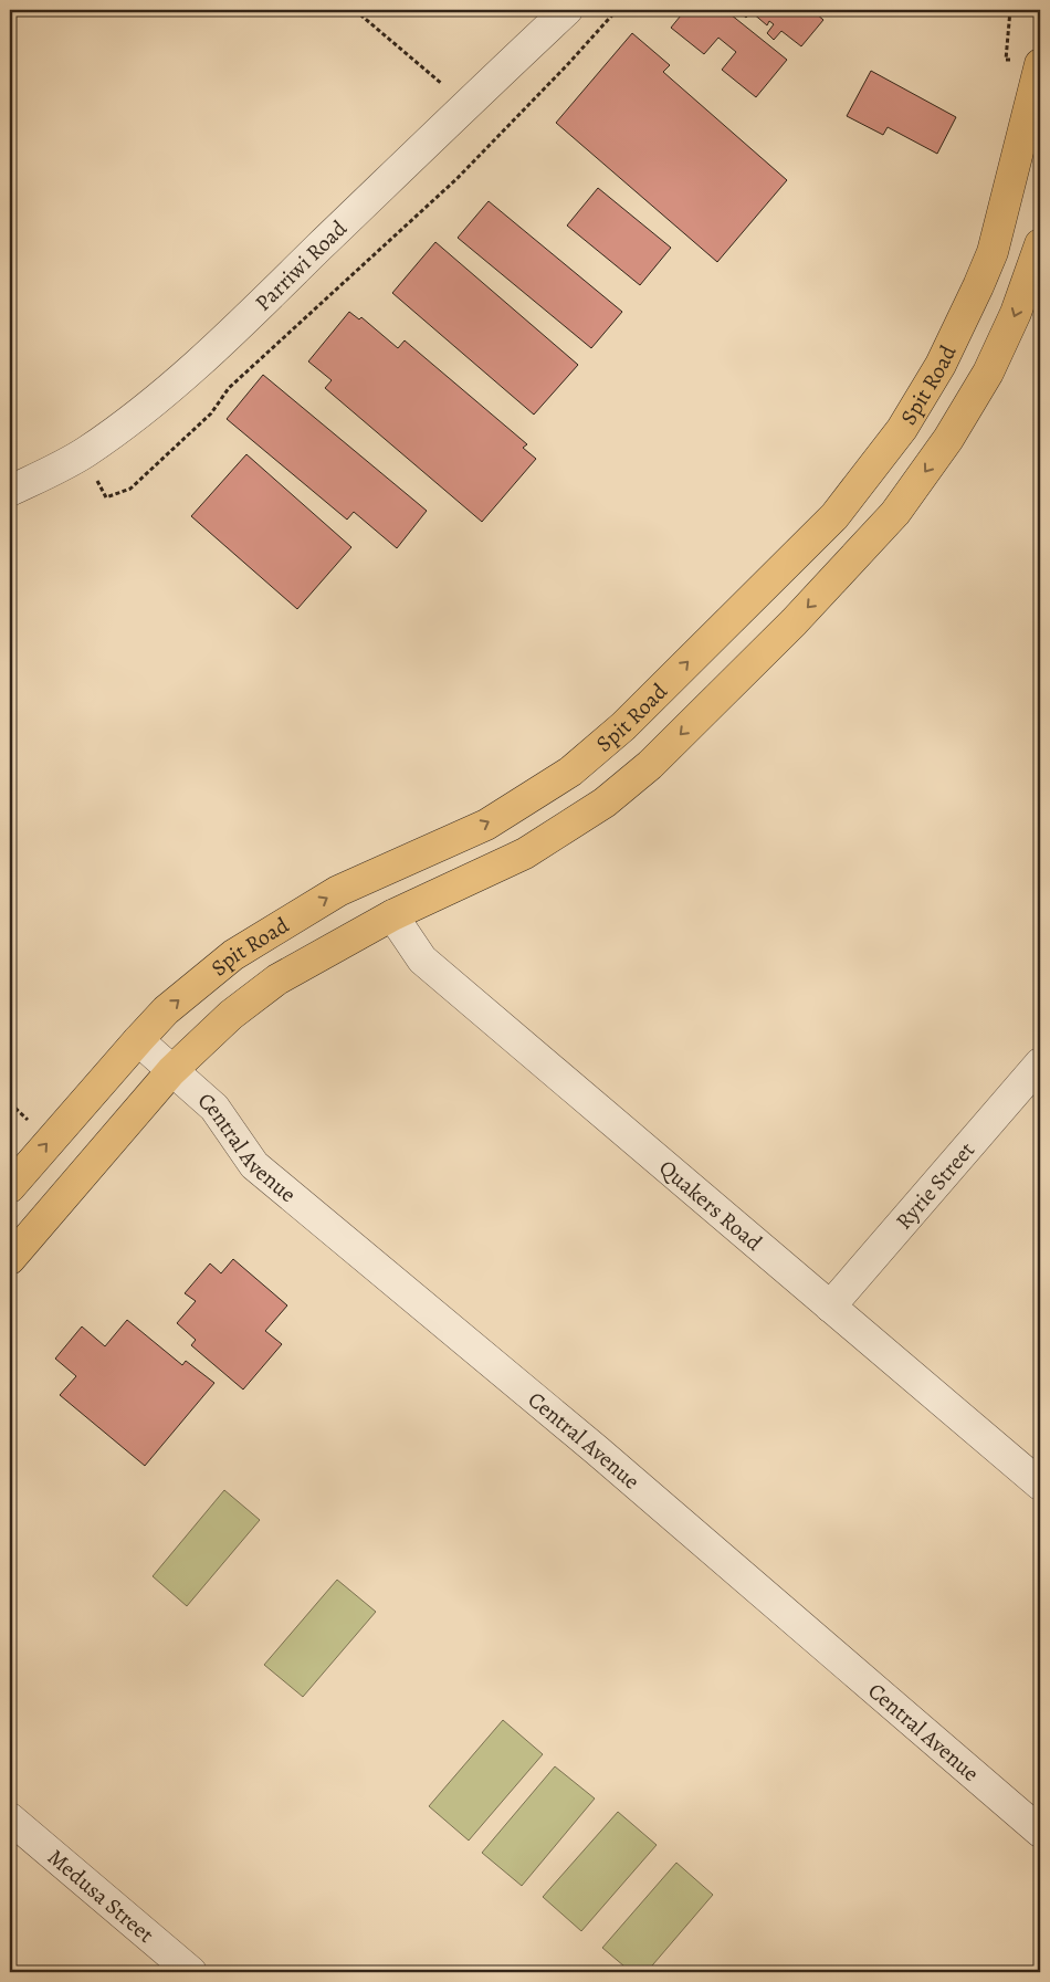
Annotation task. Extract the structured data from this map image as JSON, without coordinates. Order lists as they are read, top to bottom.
{
  "streets": {
    "highway": ["Spit Road"],
    "street": [
      "Parriwi Road",
      "Central Avenue",
      "Ryrie Street",
      "Quakers Road",
      "Medusa Street"
    ]
  },
  "crossings": [
    ["Spit Road", "Central Avenue"],
    ["Spit Road", "Quakers Road"],
    ["Ryrie Street", "Quakers Road"]
  ]
}
